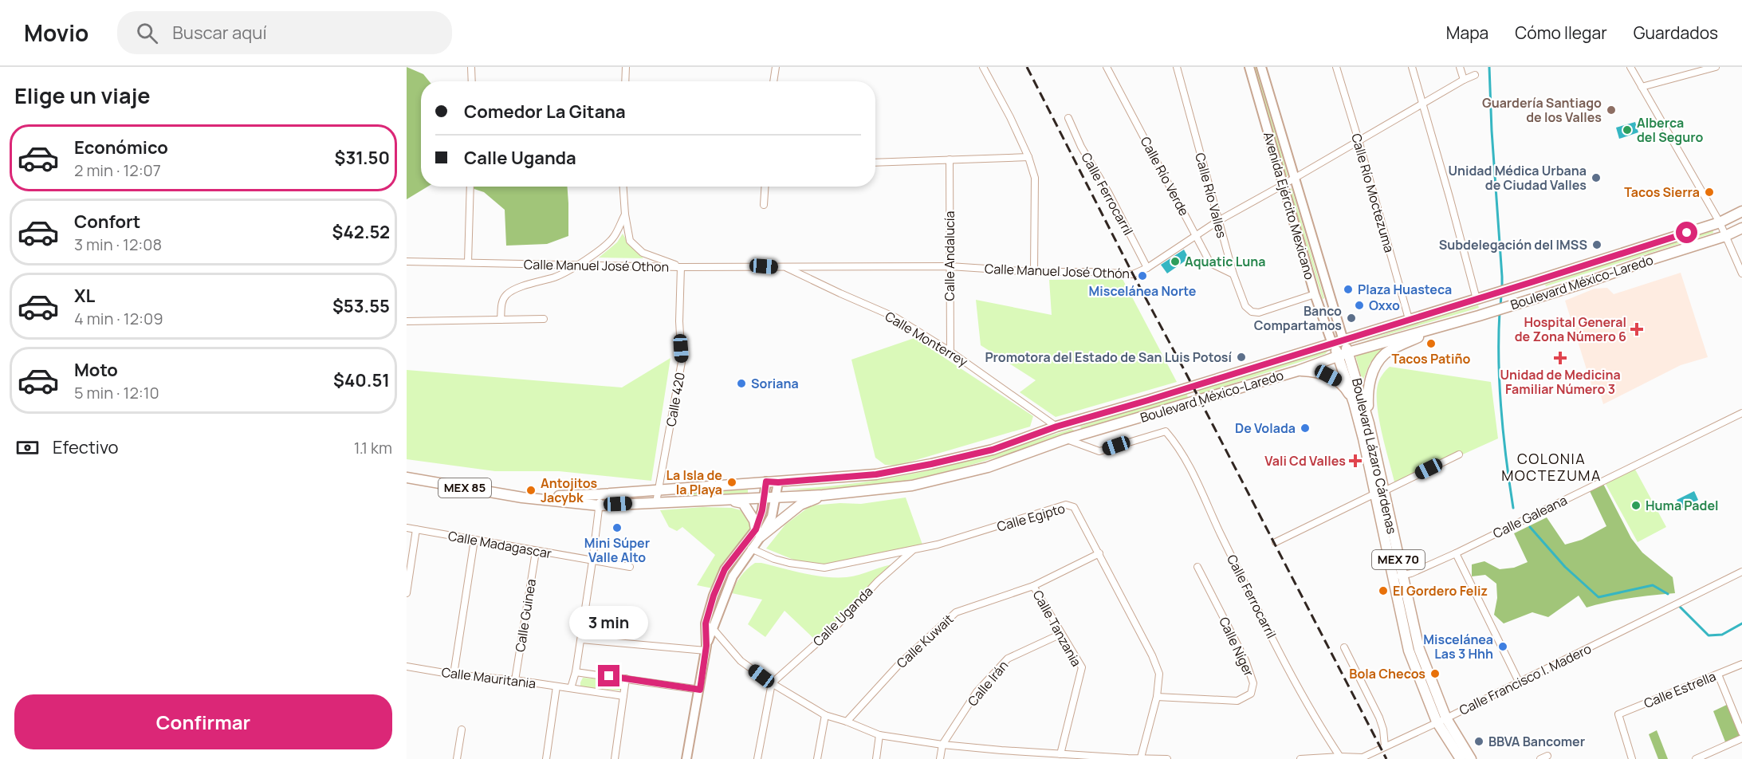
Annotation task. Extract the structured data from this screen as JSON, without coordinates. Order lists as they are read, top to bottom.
{
  "streets": {
    "main road": [
      "Avenida Ejército Mexicano",
      "Boulevard México-Laredo",
      "Boulevard Lázaro Cárdenas",
      "MEX 85",
      "MEX 70"
    ],
    "street": [
      "Calle Río Verde",
      "Calle Río Moctezuma",
      "Calle Ferrocarril",
      "Calle Río Valles",
      "Calle Andalucía",
      "Calle Manuel José Othon",
      "Calle Manuel José Othón",
      "Calle Monterrey",
      "Calle 420",
      "Calle Galeana",
      "Calle Egipto",
      "Calle Madagascar",
      "Calle Guinea",
      "Calle Uganda",
      "Calle Tanzania",
      "Calle Kuwait",
      "Calle Níger",
      "Calle Mauritania",
      "Calle Francisco I. Madero",
      "Calle Irán",
      "Calle Estrella"
    ]
  },
  "crossings": [
    ["Calle Río Verde", "Calle Río Valles"],
    ["Calle Río Verde", "Calle Manuel José Othón"],
    ["Calle Río Moctezuma", "Calle Manuel José Othón"],
    ["Calle Río Moctezuma", "Boulevard México-Laredo"],
    ["Calle Ferrocarril", "Calle Manuel José Othón"],
    ["Calle Ferrocarril", "Boulevard México-Laredo"],
    ["Calle Ferrocarril", "Calle Francisco I. Madero"],
    ["Calle Río Valles", "Avenida Ejército Mexicano"],
    ["Calle Río Valles", "Calle Manuel José Othón"],
    ["Avenida Ejército Mexicano", "Calle Manuel José Othón"],
    ["Avenida Ejército Mexicano", "Boulevard México-Laredo"],
    ["Avenida Ejército Mexicano", "Boulevard Lázaro Cárdenas"],
    ["Calle Andalucía", "Calle Manuel José Othón"],
    ["Calle Andalucía", "Calle Monterrey"],
    ["Calle Manuel José Othon", "Calle Manuel José Othón"],
    ["Calle Manuel José Othon", "Calle Monterrey"],
    ["Calle Manuel José Othon", "Calle 420"],
    ["Calle Manuel José Othón", "Calle Monterrey"],
    ["Boulevard México-Laredo", "Calle Monterrey"],
    ["Boulevard México-Laredo", "Calle 420"],
    ["Boulevard México-Laredo", "Boulevard Lázaro Cárdenas"],
    ["Boulevard México-Laredo", "MEX 85"],
    ["Boulevard Lázaro Cárdenas", "Calle Galeana"],
    ["Boulevard Lázaro Cárdenas", "Calle Francisco I. Madero"],
    ["Calle Egipto", "Calle Uganda"],
    ["Calle Egipto", "Calle Kuwait"],
    ["Calle Egipto", "Calle Níger"],
    ["Calle Madagascar", "Calle Guinea"],
    ["Calle Guinea", "Calle Mauritania"],
    ["Calle Tanzania", "Calle Kuwait"],
    ["Calle Tanzania", "Calle Irán"]
  ],
  "districts": ["COLONIA MOCTEZUMA"],
  "places": {
    "other": [
      "Guardería Santiago de los Valles",
      "Alberca del Seguro",
      "Unidad Médica Urbana de Ciudad Valles",
      "Tacos Sierra",
      "Subdelegación del IMSS",
      "Aquatic Luna",
      "Miscelánea Norte",
      "Plaza Huasteca",
      "Oxxo",
      "Banco Compartamos",
      "Tacos Patiño",
      "Promotora del Estado de San Luis Potosí",
      "Soriana",
      "De Volada",
      "La Isla de la Playa",
      "Antojitos Jacybk",
      "Huma Padel",
      "Mini Súper Valle Alto",
      "El Gordero Feliz",
      "Miscelánea Las 3 Hhh",
      "Bola Checos",
      "BBVA Bancomer"
    ],
    "health": ["Hospital General de Zona Número 6", "Unidad de Medicina Familiar Número 3", "Vali Cd Valles"]
  },
  "page": {
    "header": "Movio",
    "search": "Buscar aquí",
    "nav": ["Mapa", "Cómo llegar", "Guardados"],
    "heading": "Elige un viaje",
    "banner": ["Comedor La Gitana", "Calle Uganda"],
    "list": [
      {
        "name": "Económico",
        "note": "2 min · 12:07",
        "value": "$31.50"
      },
      {
        "name": "Confort",
        "note": "3 min · 12:08",
        "value": "$42.52"
      },
      {
        "name": "XL",
        "note": "4 min · 12:09",
        "value": "$53.55"
      },
      {
        "name": "Moto",
        "note": "5 min · 12:10",
        "value": "$40.51"
      }
    ],
    "pay": ["Efectivo", "1.1 km"],
    "bubble": "3 min",
    "buttons": "Confirmar"
  }
}
